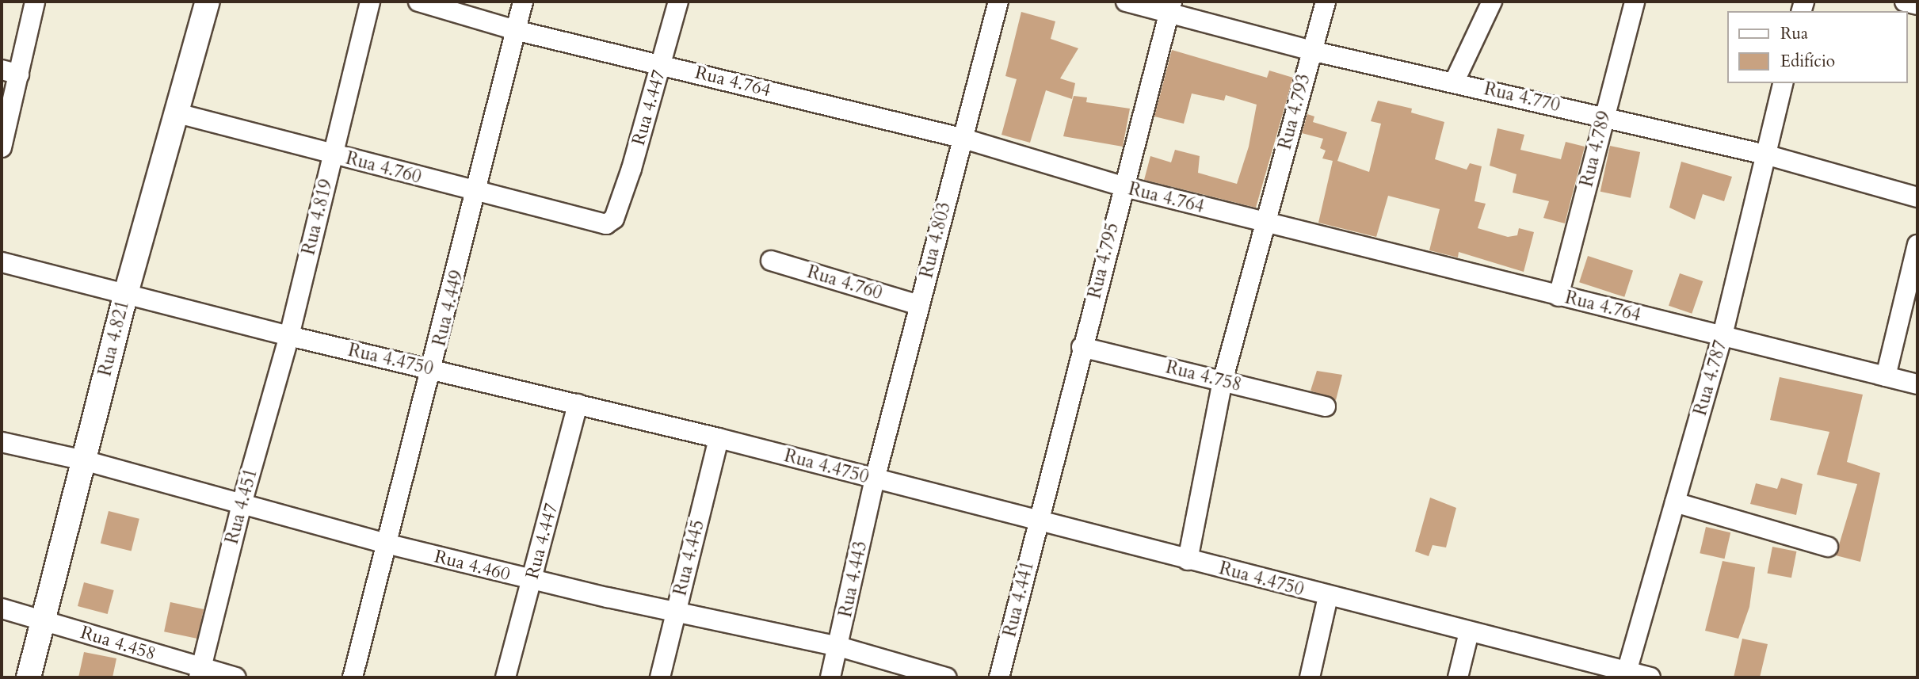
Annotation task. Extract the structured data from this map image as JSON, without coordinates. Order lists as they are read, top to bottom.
{
  "streets": {
    "street": [
      "Rua 4.764",
      "Rua 4.770",
      "Rua 4.447",
      "Rua 4.793",
      "Rua 4.789",
      "Rua 4.760",
      "Rua 4.819",
      "Rua 4.803",
      "Rua 4.795",
      "Rua 4.449",
      "Rua 4.821",
      "Rua 4.4750",
      "Rua 4.758",
      "Rua 4.787",
      "Rua 4.451",
      "Rua 4.445",
      "Rua 4.460",
      "Rua 4.443",
      "Rua 4.441",
      "Rua 4.458"
    ]
  },
  "crossings": [
    ["Rua 4.764", "Rua 4.447"],
    ["Rua 4.764", "Rua 4.793"],
    ["Rua 4.764", "Rua 4.789"],
    ["Rua 4.764", "Rua 4.803"],
    ["Rua 4.764", "Rua 4.795"],
    ["Rua 4.764", "Rua 4.449"],
    ["Rua 4.764", "Rua 4.787"],
    ["Rua 4.770", "Rua 4.793"],
    ["Rua 4.770", "Rua 4.789"],
    ["Rua 4.770", "Rua 4.795"],
    ["Rua 4.770", "Rua 4.787"],
    ["Rua 4.447", "Rua 4.760"],
    ["Rua 4.447", "Rua 4.4750"],
    ["Rua 4.447", "Rua 4.460"],
    ["Rua 4.793", "Rua 4.4750"],
    ["Rua 4.793", "Rua 4.758"],
    ["Rua 4.760", "Rua 4.819"],
    ["Rua 4.760", "Rua 4.803"],
    ["Rua 4.760", "Rua 4.449"],
    ["Rua 4.760", "Rua 4.821"],
    ["Rua 4.819", "Rua 4.4750"],
    ["Rua 4.819", "Rua 4.451"],
    ["Rua 4.803", "Rua 4.4750"],
    ["Rua 4.803", "Rua 4.443"],
    ["Rua 4.795", "Rua 4.4750"],
    ["Rua 4.795", "Rua 4.758"],
    ["Rua 4.795", "Rua 4.441"],
    ["Rua 4.449", "Rua 4.4750"],
    ["Rua 4.449", "Rua 4.460"],
    ["Rua 4.821", "Rua 4.4750"],
    ["Rua 4.821", "Rua 4.460"],
    ["Rua 4.821", "Rua 4.458"],
    ["Rua 4.4750", "Rua 4.787"],
    ["Rua 4.4750", "Rua 4.451"],
    ["Rua 4.4750", "Rua 4.445"],
    ["Rua 4.4750", "Rua 4.443"],
    ["Rua 4.4750", "Rua 4.441"],
    ["Rua 4.451", "Rua 4.460"],
    ["Rua 4.451", "Rua 4.458"],
    ["Rua 4.445", "Rua 4.460"],
    ["Rua 4.460", "Rua 4.443"]
  ],
  "legend": ["Rua", "Edifício"]
}
